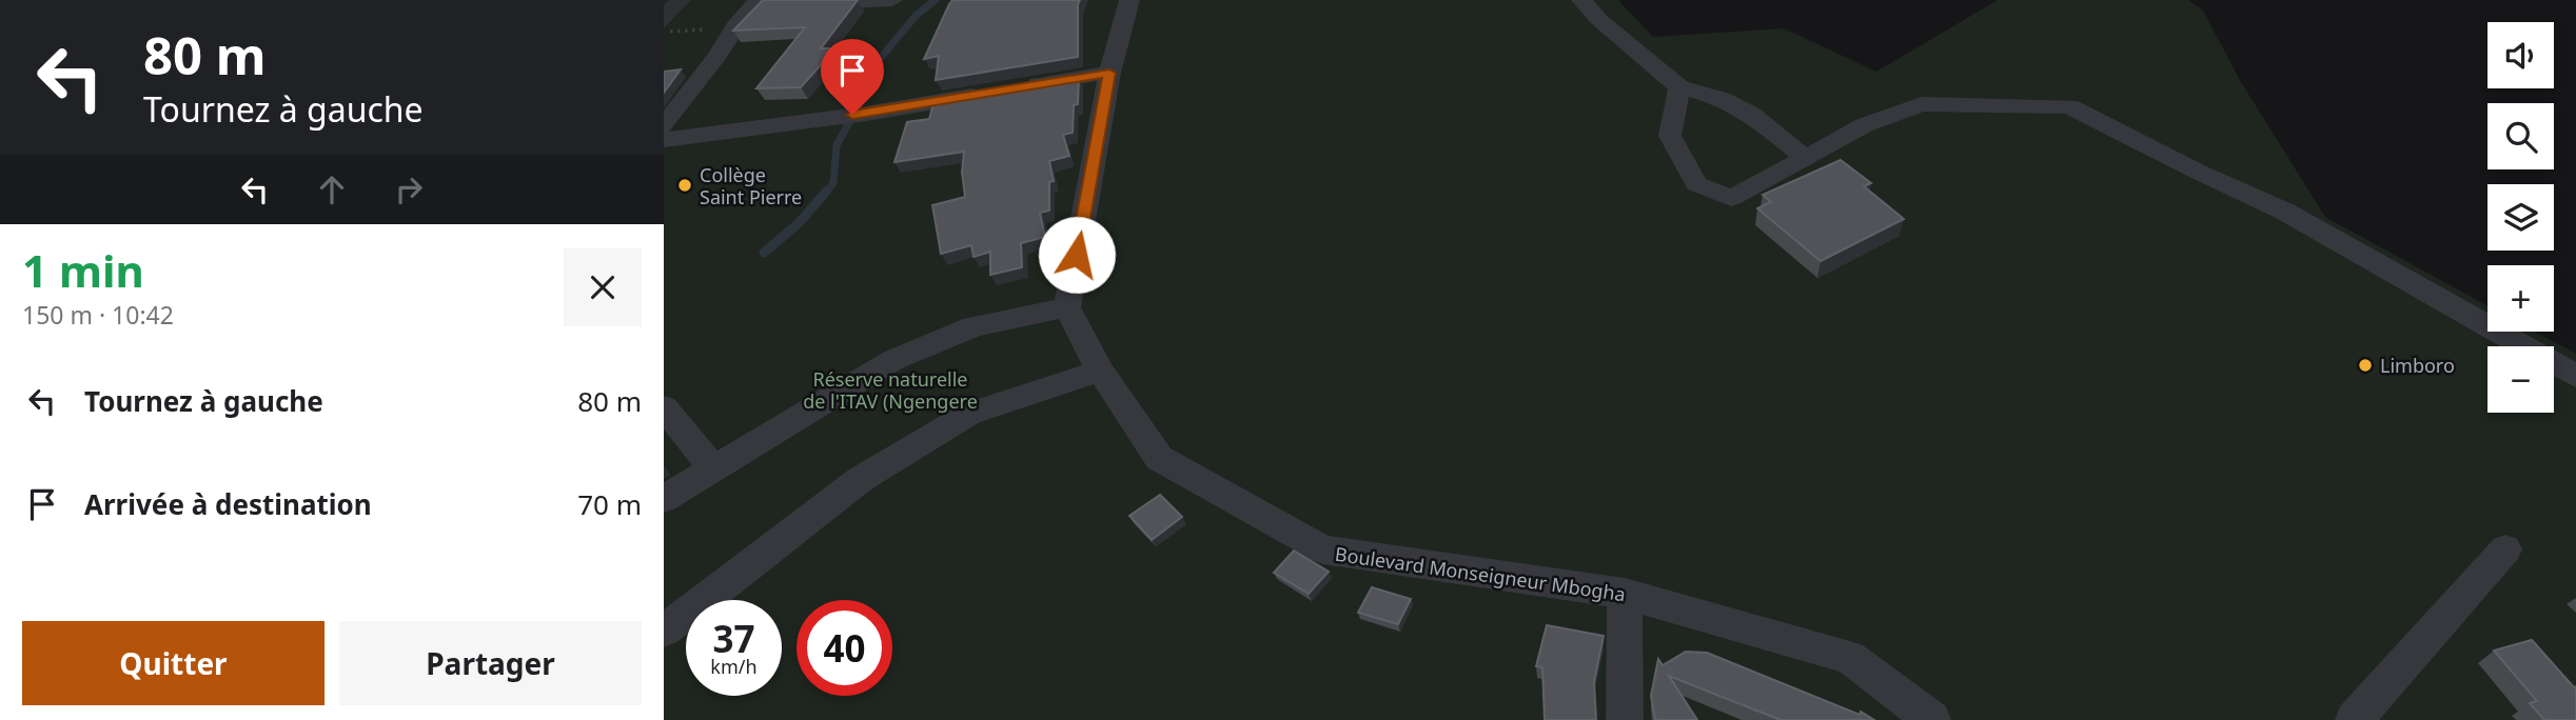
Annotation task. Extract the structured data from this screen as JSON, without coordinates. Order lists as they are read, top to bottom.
{
  "streets": {
    "street": ["Boulevard Monseigneur Mbogha"]
  },
  "parks": ["Réserve naturelle de l'ITAV (Ngengere"],
  "places": ["Collège Saint Pierre", "Limboro"],
  "page": {
    "turn": ["80 m", "Tournez à gauche"],
    "map_buttons": ["+", "−"],
    "heading": ["1 min", "150 m · 10:42"],
    "list": [
      {
        "name": "Tournez à gauche",
        "value": "80 m"
      },
      {
        "name": "Arrivée à destination",
        "value": "70 m"
      }
    ],
    "speed": "37 km/h",
    "limit": "40",
    "buttons": ["Quitter", "Partager"]
  }
}
